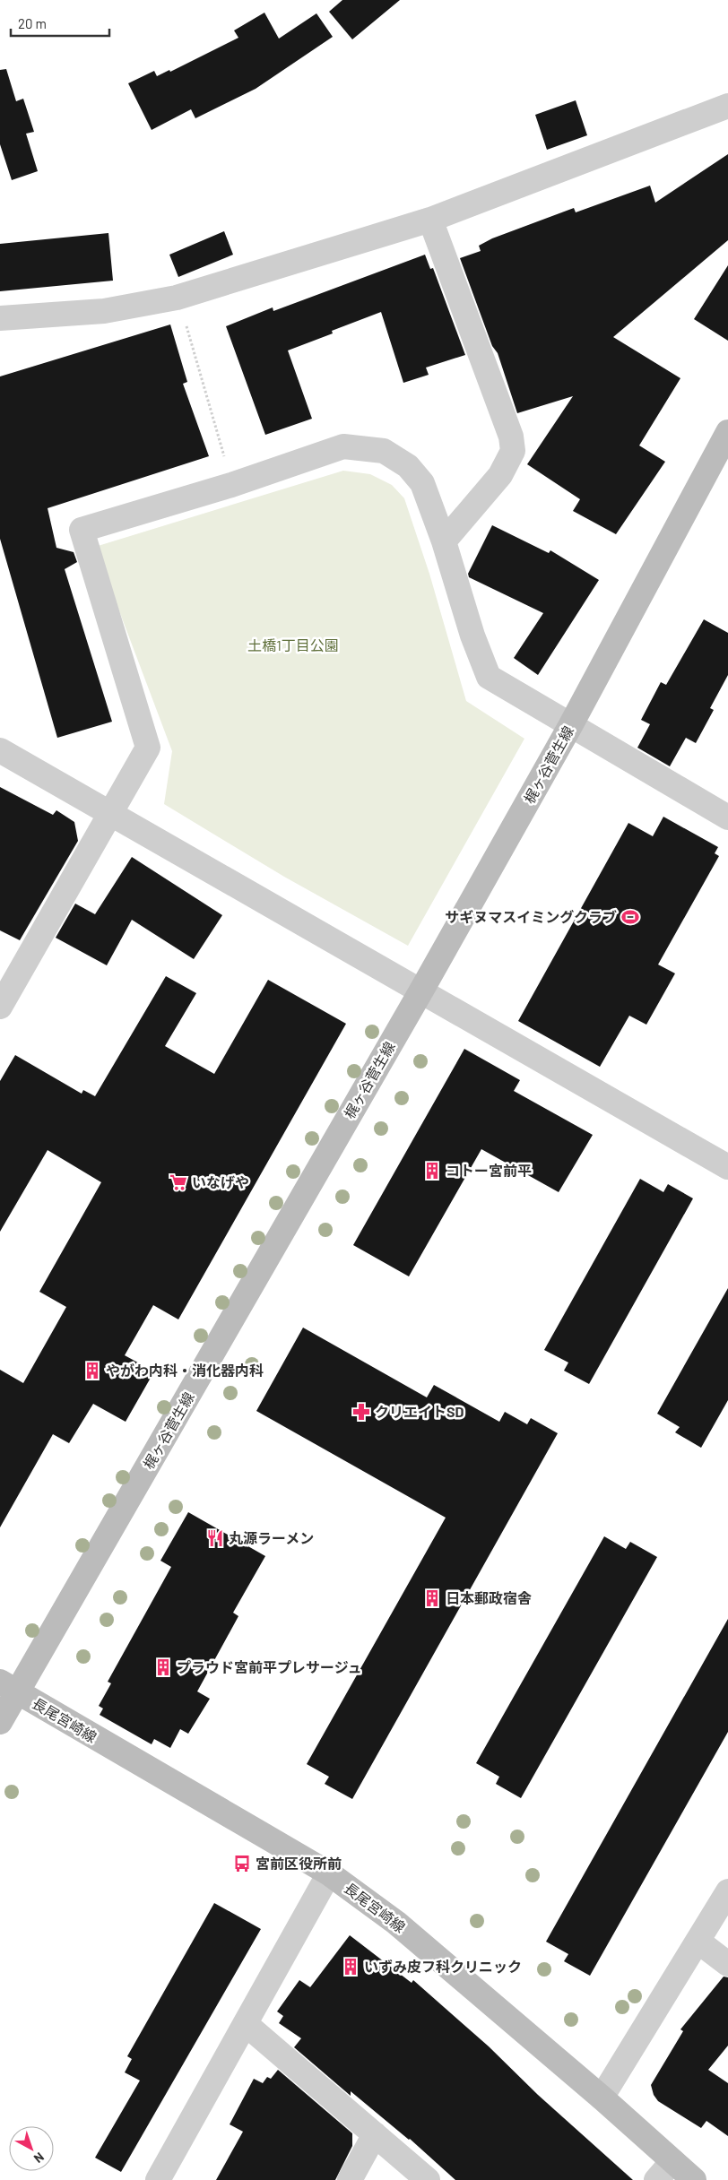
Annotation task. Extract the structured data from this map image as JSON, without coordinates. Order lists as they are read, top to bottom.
{
  "streets": {
    "street": ["梶ヶ谷菅生線", "長尾宮崎線"]
  },
  "crossings": [
    ["梶ヶ谷菅生線", "長尾宮崎線"]
  ],
  "parks": ["土橋1丁目公園"],
  "places": {
    "sports": ["サギヌマスイミングクラブ"],
    "building": [
      "コトー宮前平",
      "やがわ内科・消化器内科",
      "日本郵政宿舎",
      "プラウド宮前平プレサージュ",
      "いずみ皮フ科クリニック"
    ],
    "supermarket": ["いなげや"],
    "pharmacy": ["クリエイトSD"],
    "restaurant": ["丸源ラーメン"],
    "bus stop": ["宮前区役所前"]
  },
  "scale_bar": "20 m",
  "north": "bottom right"
}
